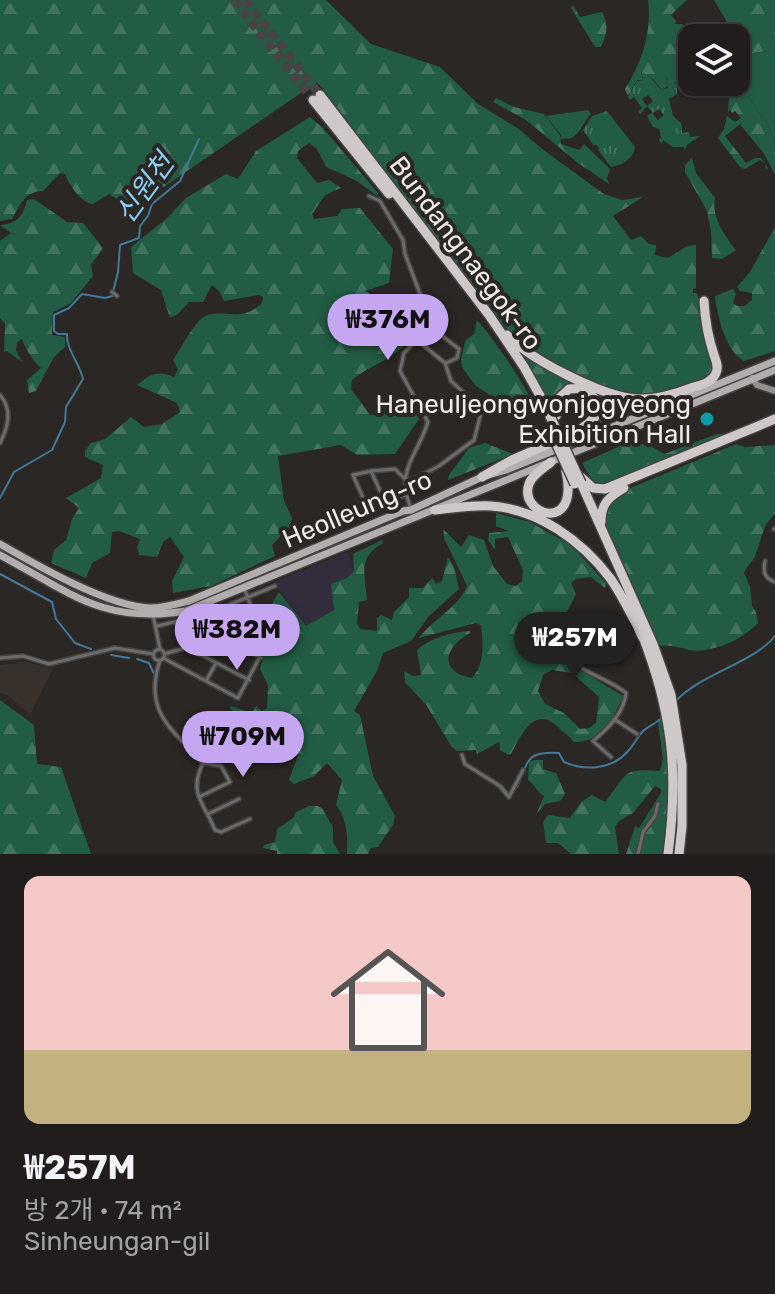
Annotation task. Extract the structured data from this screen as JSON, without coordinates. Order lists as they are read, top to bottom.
{
  "streets": {
    "highway": ["Bundangnaegok-ro"],
    "main road": ["Heolleung-ro"]
  },
  "water": ["신원천"],
  "places": ["Haneuljeongwonjogyeong Exhibition Hall"],
  "page": {
    "price": [
      "₩376M",
      "₩382M",
      "₩257M",
      "₩709M"
    ],
    "list": [
      {
        "name": "₩257M",
        "note": "방 2개 · 74 m² · Sinheungan-gil"
      }
    ]
  }
}
